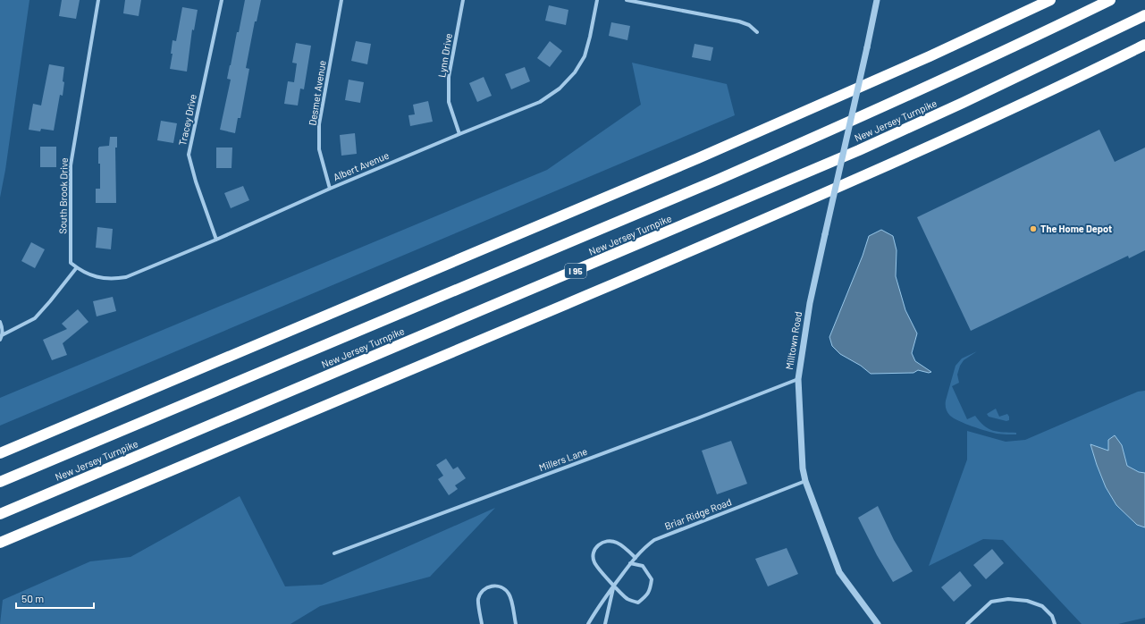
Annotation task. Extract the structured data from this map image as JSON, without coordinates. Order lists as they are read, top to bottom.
{
  "streets": {
    "highway": ["New Jersey Turnpike", "I 95"],
    "street": [
      "Lynn Drive",
      "Desmet Avenue",
      "Tracey Drive",
      "Albert Avenue",
      "South Brook Drive",
      "Milltown Road",
      "Millers Lane",
      "Briar Ridge Road"
    ]
  },
  "crossings": [
    ["Lynn Drive", "Albert Avenue"],
    ["Desmet Avenue", "Albert Avenue"],
    ["Tracey Drive", "Albert Avenue"],
    ["Albert Avenue", "South Brook Drive"],
    ["Milltown Road", "Millers Lane"],
    ["Milltown Road", "Briar Ridge Road"]
  ],
  "places": ["The Home Depot"],
  "scale_bar": "50 m"
}
